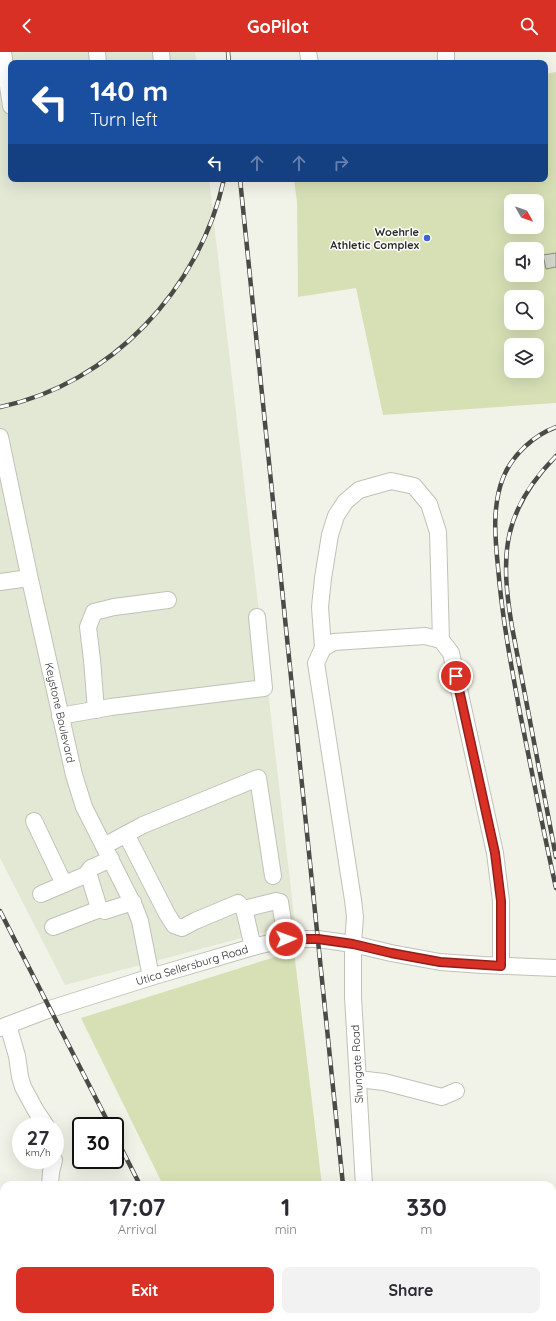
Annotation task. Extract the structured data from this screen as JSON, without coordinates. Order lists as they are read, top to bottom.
{
  "streets": {
    "street": ["Keystone Boulevard", "Utica Sellersburg Road", "Shungate Road"]
  },
  "crossings": [
    ["Keystone Boulevard", "Utica Sellersburg Road"],
    ["Utica Sellersburg Road", "Shungate Road"]
  ],
  "places": ["Woehrle Athletic Complex"],
  "north": "bottom right",
  "page": {
    "header": "GoPilot",
    "turn": ["140 m", "Turn left"],
    "speed": "27 km/h",
    "limit": "30",
    "eta": [
      "17:07",
      "Arrival",
      "1",
      "min",
      "330",
      "m"
    ],
    "buttons": ["Exit", "Share"]
  }
}
